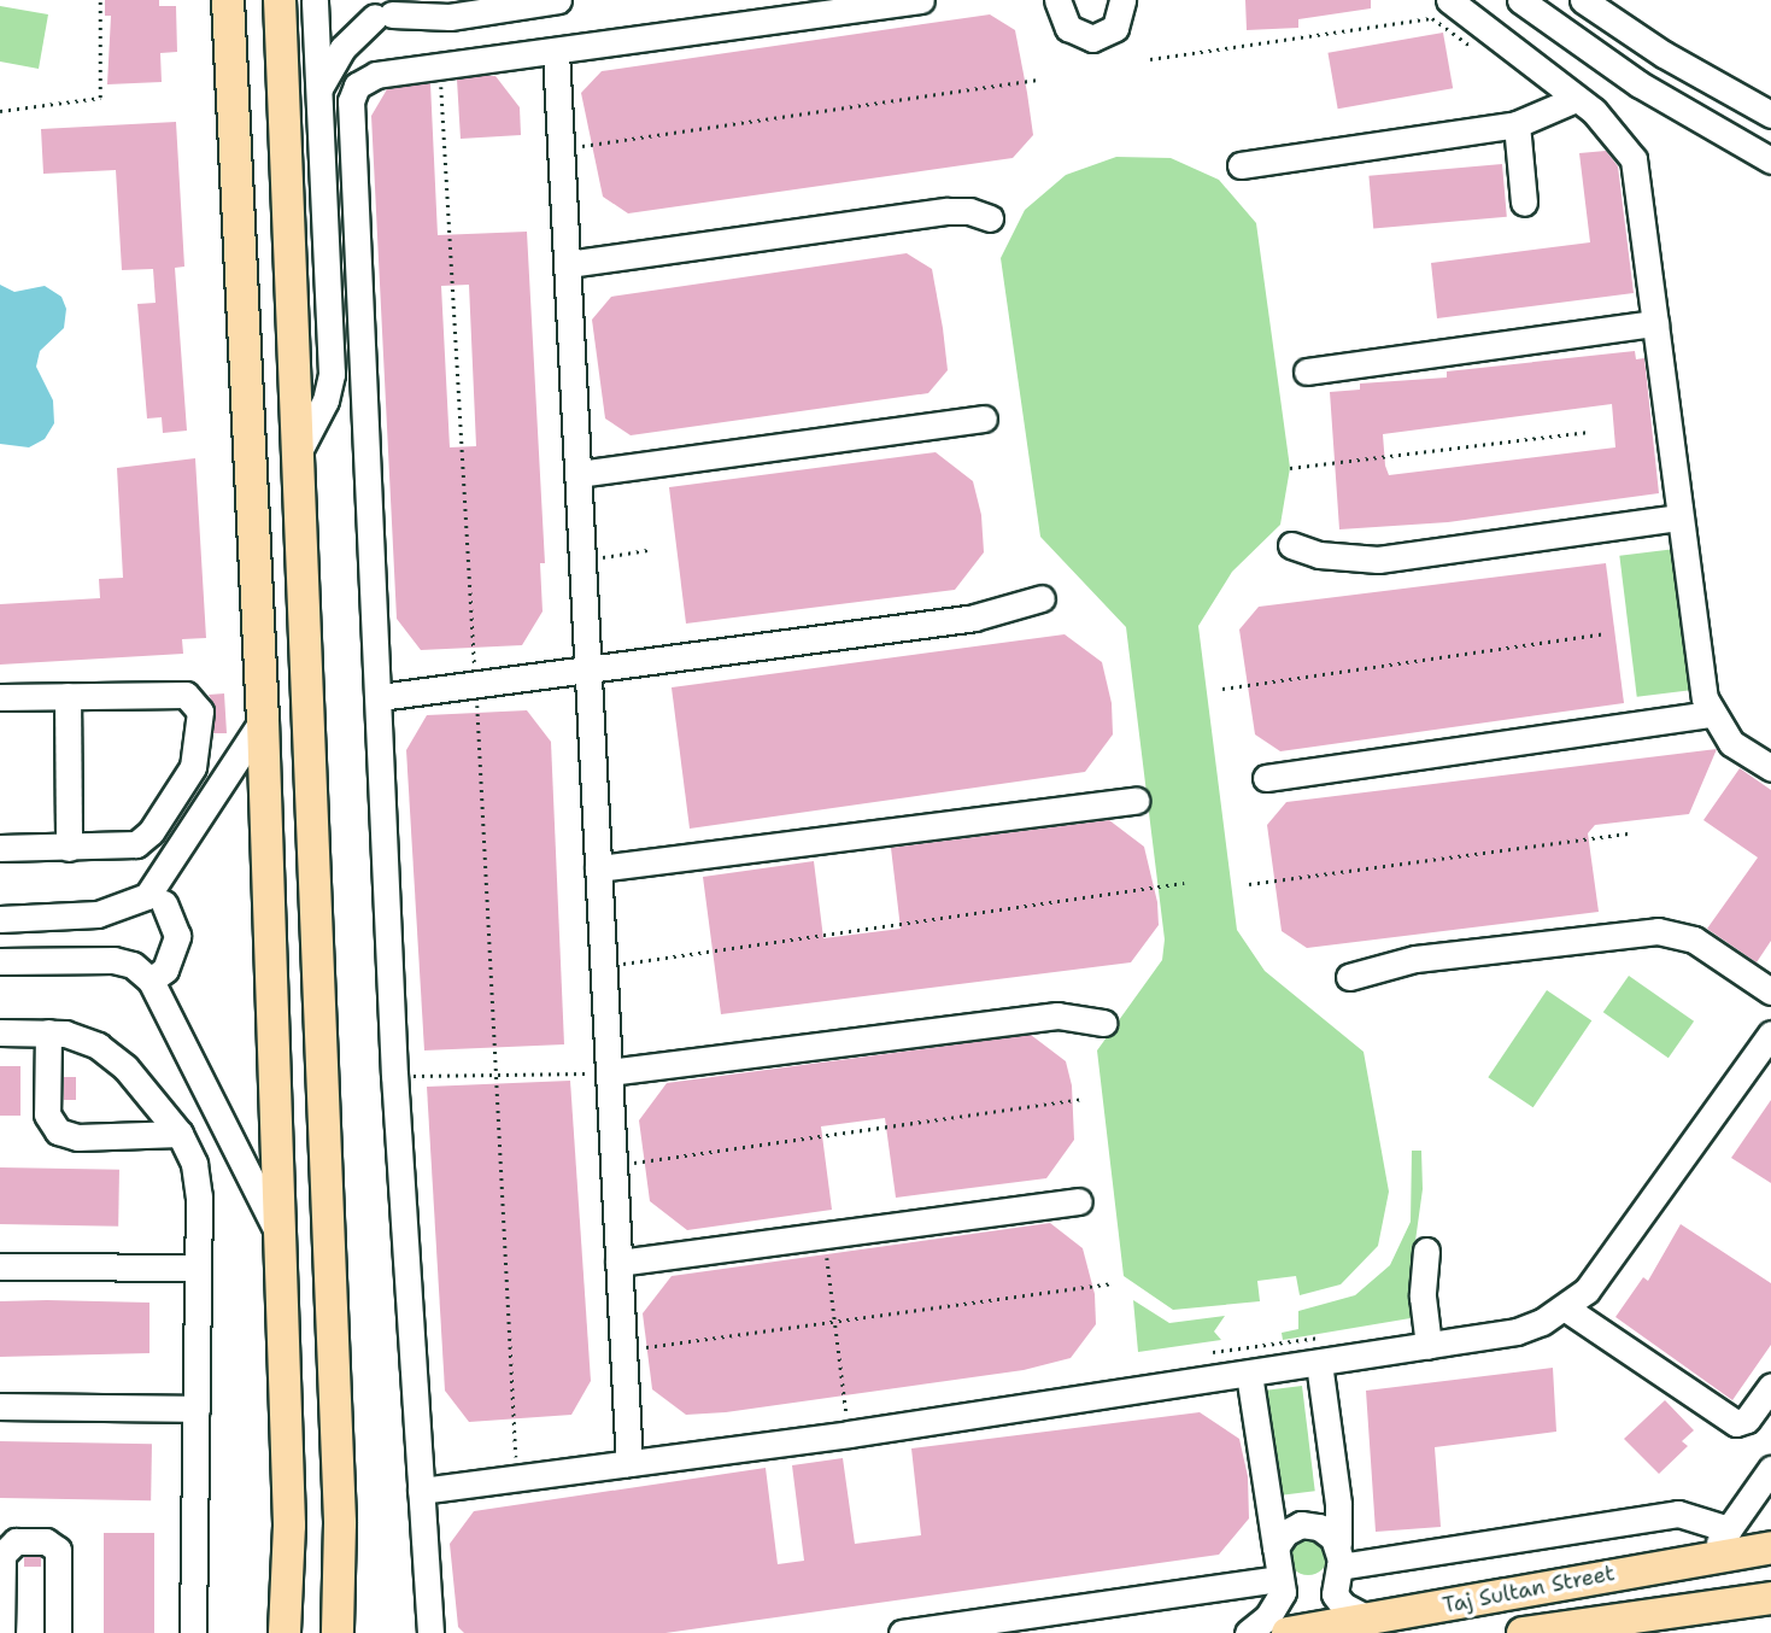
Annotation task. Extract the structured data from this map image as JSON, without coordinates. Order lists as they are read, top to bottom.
{
  "streets": {
    "main road": ["Taj Sultan Street"]
  }
}
